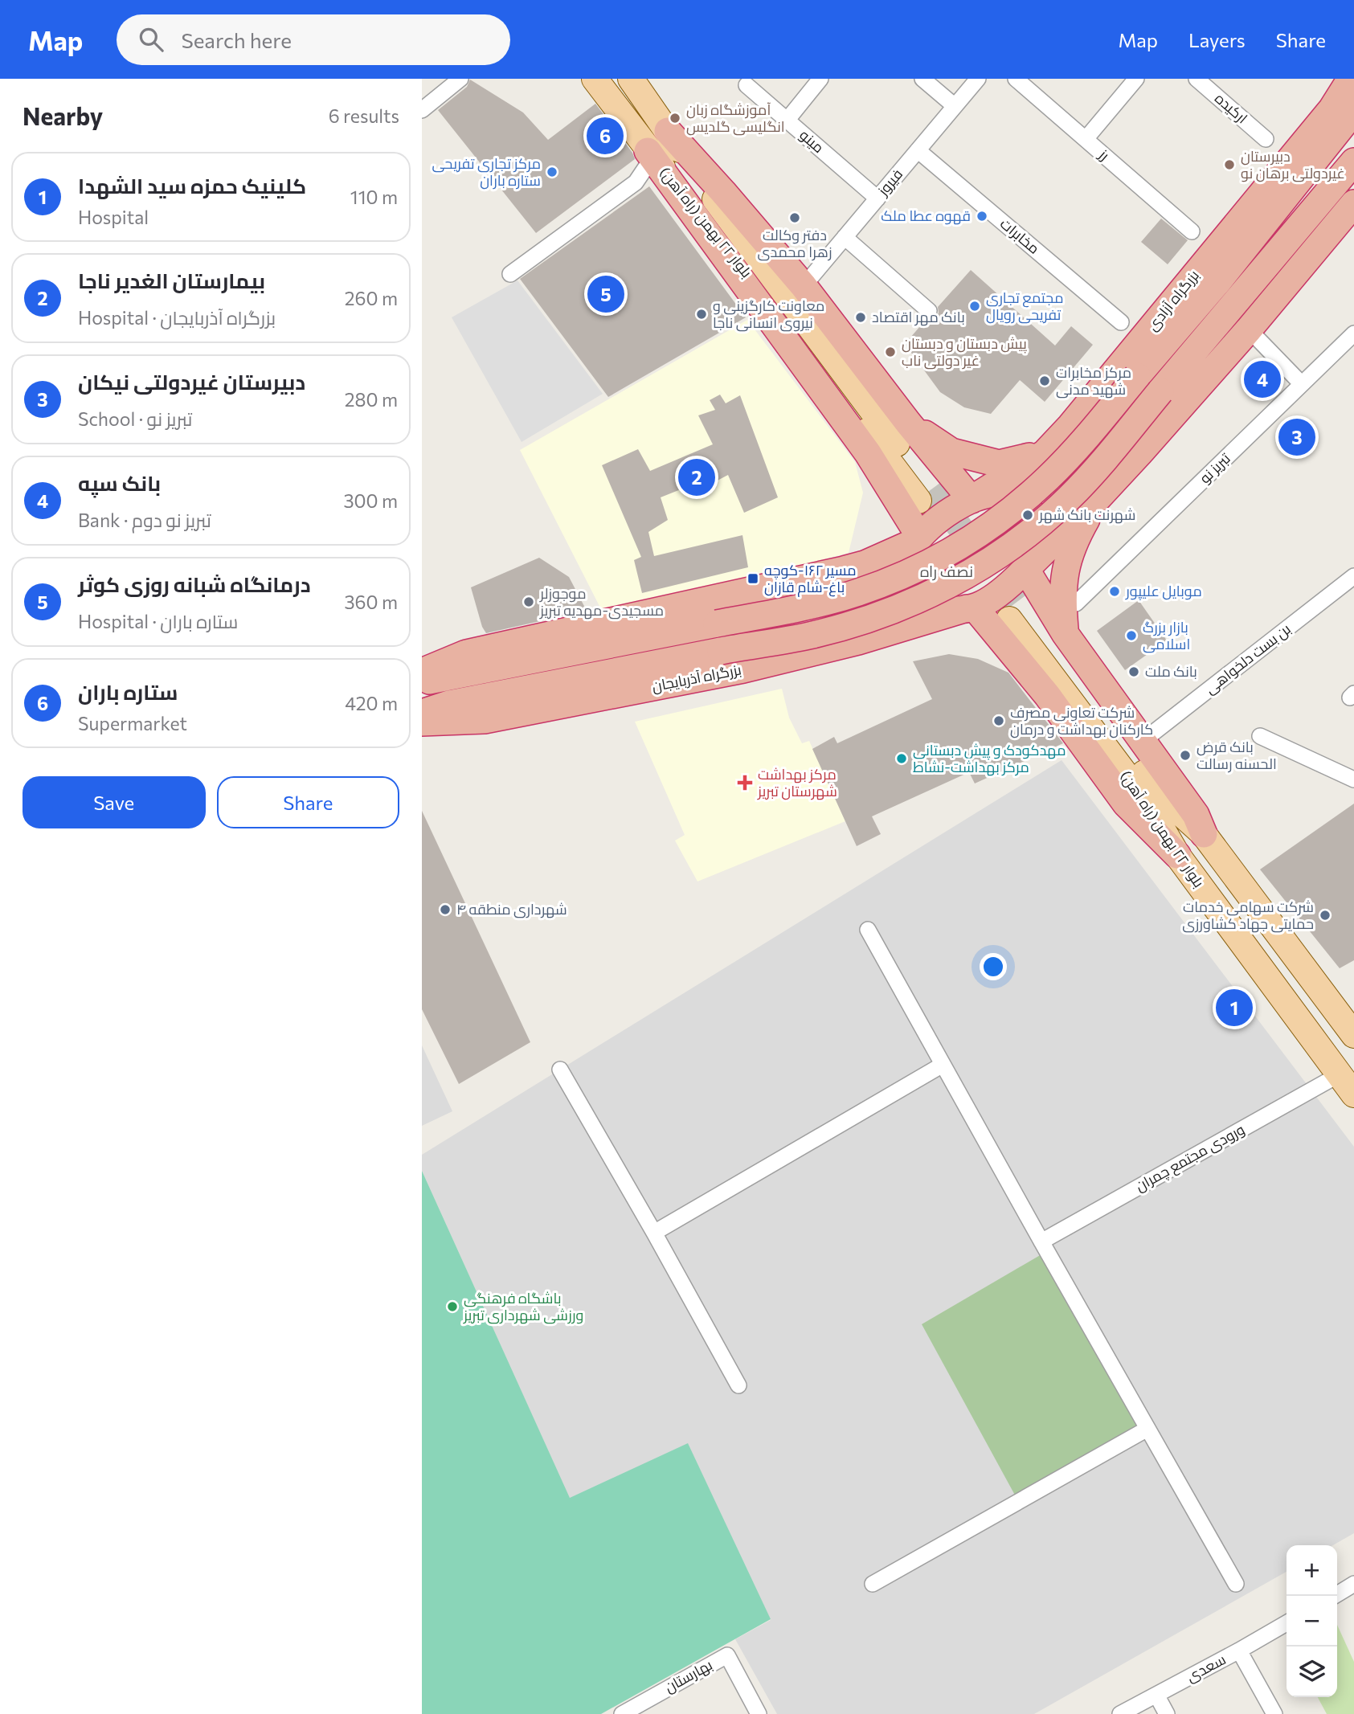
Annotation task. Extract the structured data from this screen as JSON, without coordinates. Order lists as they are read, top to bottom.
{
  "streets": {
    "highway": ["بزرگراه آزادی", "بزرگراه آذربایجان"],
    "main road": ["بلوار ۲۲ بهمن (راه آهن)"],
    "street": [
      "ارکیده",
      "مینو",
      "رز",
      "فیروز",
      "مخابرات",
      "تبریز نو",
      "بن بست دلخواهی",
      "ورودی مجتمع چمران",
      "سعدی",
      "بهارستان"
    ]
  },
  "crossings": [
    ["مینو", "فیروز"],
    ["فیروز", "مخابرات"],
    ["بلوار ۲۲ بهمن (راه آهن)", "ورودی مجتمع چمران"],
    ["بزرگراه آزادی", "بزرگراه آذربایجان"]
  ],
  "districts": ["نصف راه"],
  "places": {
    "other": [
      "آموزشگاه زبان انگلیسی گلدیس",
      "دبیرستان غیردولتی برهان نو",
      "مرکز تجاری تفریحی ستاره باران",
      "قهوه عطا ملک",
      "دفتر وکالت زهرا محمدی",
      "مجتمع تجاری تفریحی رویال",
      "معاونت کارگزینی و نیروی انسانی ناجا",
      "بانک مهر اقتصاد",
      "پیش دبستان و دبستان غیر دولتی ناب",
      "مرکز مخابرات شهید مدنی",
      "شهرنت بانک شهر",
      "موبایل علیپور",
      "موجوزلر مسجیدی-مهدیه تبریز",
      "بازار بزرگ اسلامی",
      "بانک ملت",
      "شرکت تعاونی مصرف کارکنان بهداشت و درمان",
      "بانک قرض الحسنه رسالت",
      "مهدکودک و پیش دبستانی مرکز بهداشت-نشاط",
      "شهرداری منطقه ۴",
      "شرکت سهامی خدمات حمایتی جهاد کشاورزی",
      "باشگاه فرهنگی ورزشی شهرداری تبریز"
    ],
    "transit": ["مسیر ۱۶۲-کوچه باغ-شام قازان"],
    "health": ["مرکز بهداشت شهرستان تبریز"]
  },
  "page": {
    "header": "Map",
    "search": "Search here",
    "nav": ["Map", "Layers", "Share"],
    "heading": ["Nearby", "6 results"],
    "pins": [
      "6",
      "5",
      "4",
      "3",
      "2",
      "1"
    ],
    "list": [
      {
        "mark": "1",
        "name": "کلینیک حمزه سید الشهدا",
        "note": "Hospital",
        "value": "110 m"
      },
      {
        "mark": "2",
        "name": "بیمارستان الغدیر ناجا",
        "note": "Hospital · بزرگراه آذربایجان",
        "value": "260 m"
      },
      {
        "mark": "3",
        "name": "دبیرستان غیردولتی نیکان",
        "note": "School · تبریز نو",
        "value": "280 m"
      },
      {
        "mark": "4",
        "name": "بانک سپه",
        "note": "Bank · تبریز نو دوم",
        "value": "300 m"
      },
      {
        "mark": "5",
        "name": "درمانگاه شبانه روزی کوثر",
        "note": "Hospital · ستاره باران",
        "value": "360 m"
      },
      {
        "mark": "6",
        "name": "ستاره باران",
        "note": "Supermarket",
        "value": "420 m"
      }
    ],
    "buttons": ["Save", "Share"],
    "map_buttons": ["+", "−"]
  }
}
